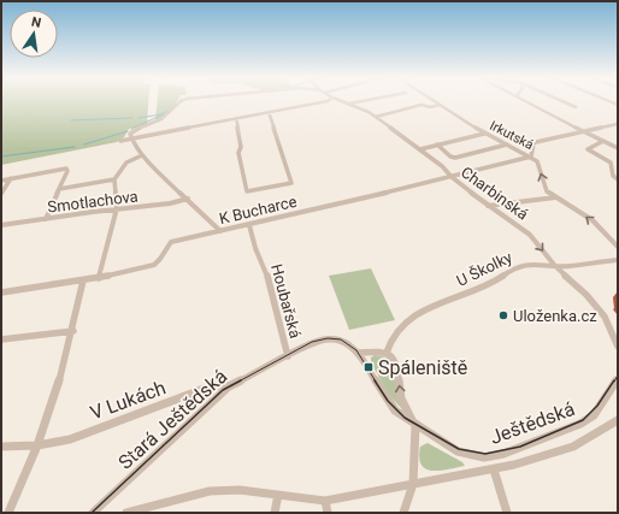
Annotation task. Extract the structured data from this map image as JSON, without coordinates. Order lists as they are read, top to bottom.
{
  "streets": {
    "street": [
      "Irkutská",
      "Charbinská",
      "Smotlachova",
      "K Bucharce",
      "U Školky",
      "Houbařská",
      "V Lukách",
      "Stará Ještědská",
      "Ještědská"
    ]
  },
  "crossings": [
    ["Irkutská", "K Bucharce"],
    ["Charbinská", "K Bucharce"],
    ["Charbinská", "U Školky"],
    ["K Bucharce", "Houbařská"],
    ["Houbařská", "Stará Ještědská"],
    ["V Lukách", "Stará Ještědská"],
    ["Stará Ještědská", "Ještědská"]
  ],
  "one_way": ["Irkutská"],
  "places": {
    "other": ["Uloženka.cz"],
    "transit": ["Spáleniště"]
  },
  "north": "top"
}
